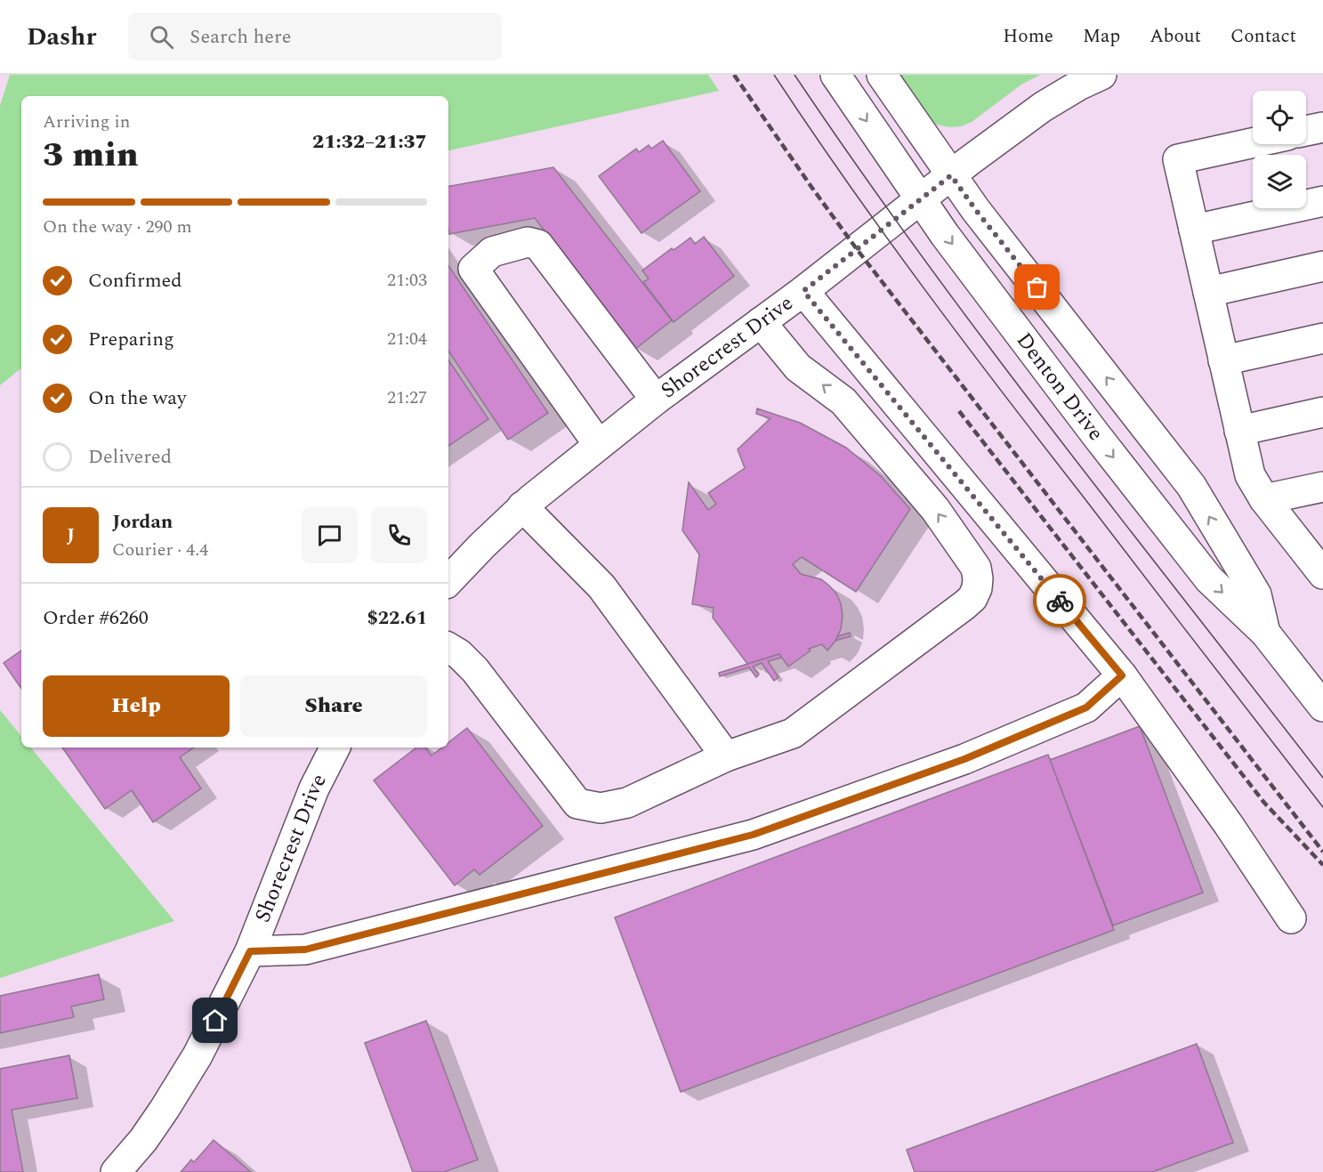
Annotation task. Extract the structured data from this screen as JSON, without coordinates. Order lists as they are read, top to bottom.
{
  "streets": {
    "main road": ["Shorecrest Drive", "Denton Drive"]
  },
  "crossings": [
    ["Shorecrest Drive", "Denton Drive"]
  ],
  "page": {
    "header": "Dashr",
    "search": "Search here",
    "nav": [
      "Home",
      "Map",
      "About",
      "Contact"
    ],
    "heading": ["3 min", "Arriving in", "21:32–21:37"],
    "panel": [
      "Jordan",
      "Courier · 4.4",
      "Order #6260",
      "$22.61"
    ],
    "bar": "On the way · 290 m",
    "list": [
      ["Confirmed", "21:03"],
      ["Preparing", "21:04"],
      ["On the way", "21:27"],
      "Delivered"
    ],
    "round": "J",
    "buttons": ["Help", "Share"]
  }
}
